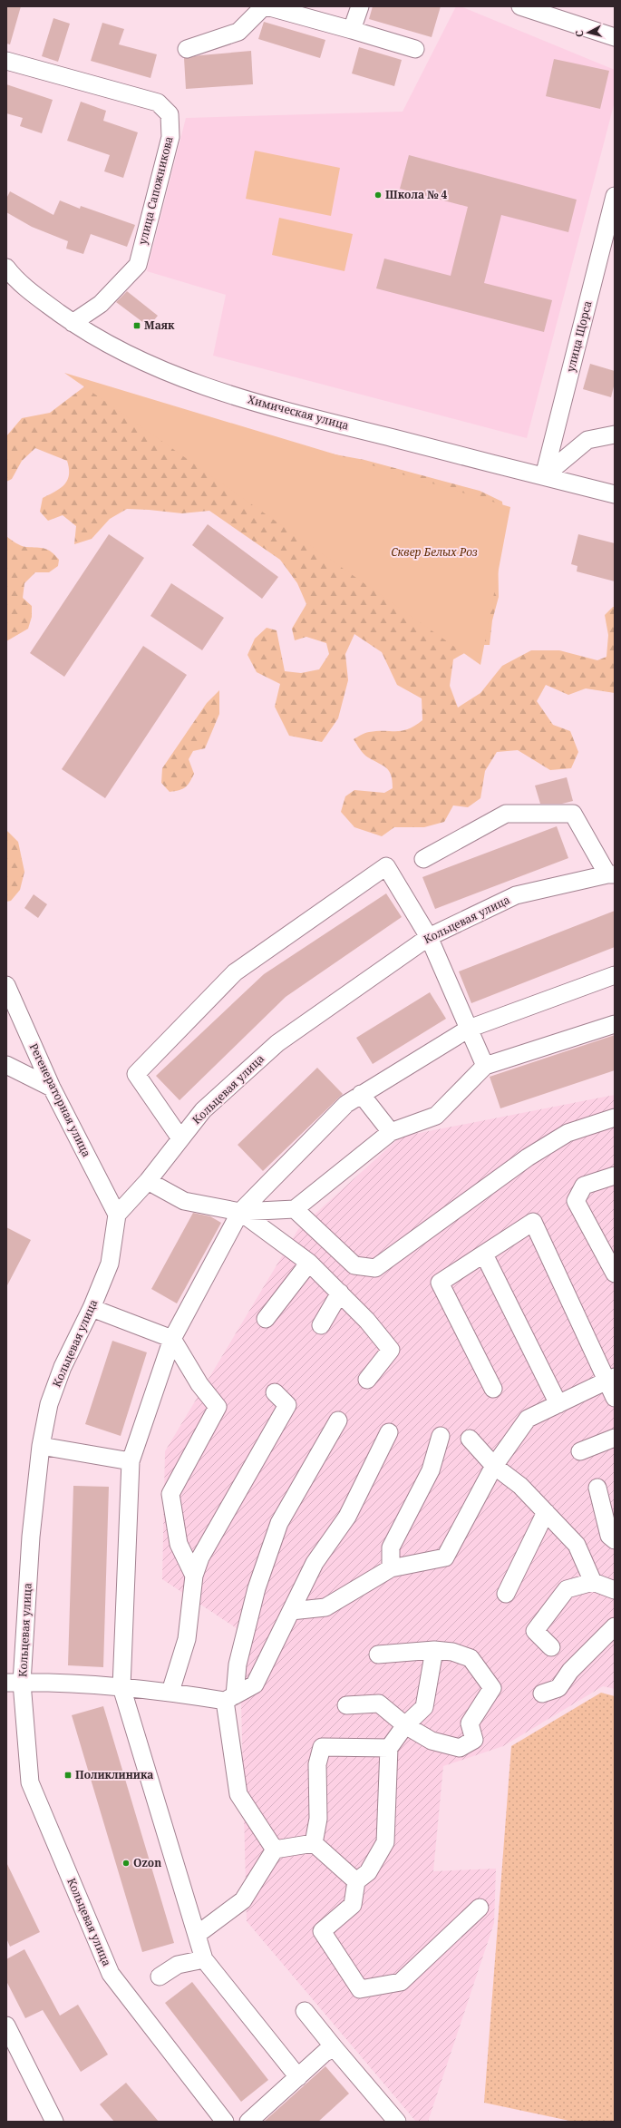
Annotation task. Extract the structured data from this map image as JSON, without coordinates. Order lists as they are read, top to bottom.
{
  "streets": {
    "street": [
      "улица Сапожникова",
      "улица Щорса",
      "Химическая улица",
      "Кольцевая улица",
      "Регенераторная улица"
    ]
  },
  "crossings": [
    ["улица Сапожникова", "Химическая улица"],
    ["улица Щорса", "Химическая улица"],
    ["Кольцевая улица", "Регенераторная улица"]
  ],
  "parks": ["Сквер Белых Роз"],
  "places": {
    "other": ["Школа № 4", "Ozon"],
    "transit": ["Маяк", "Поликлиника"]
  },
  "north": "left"
}
